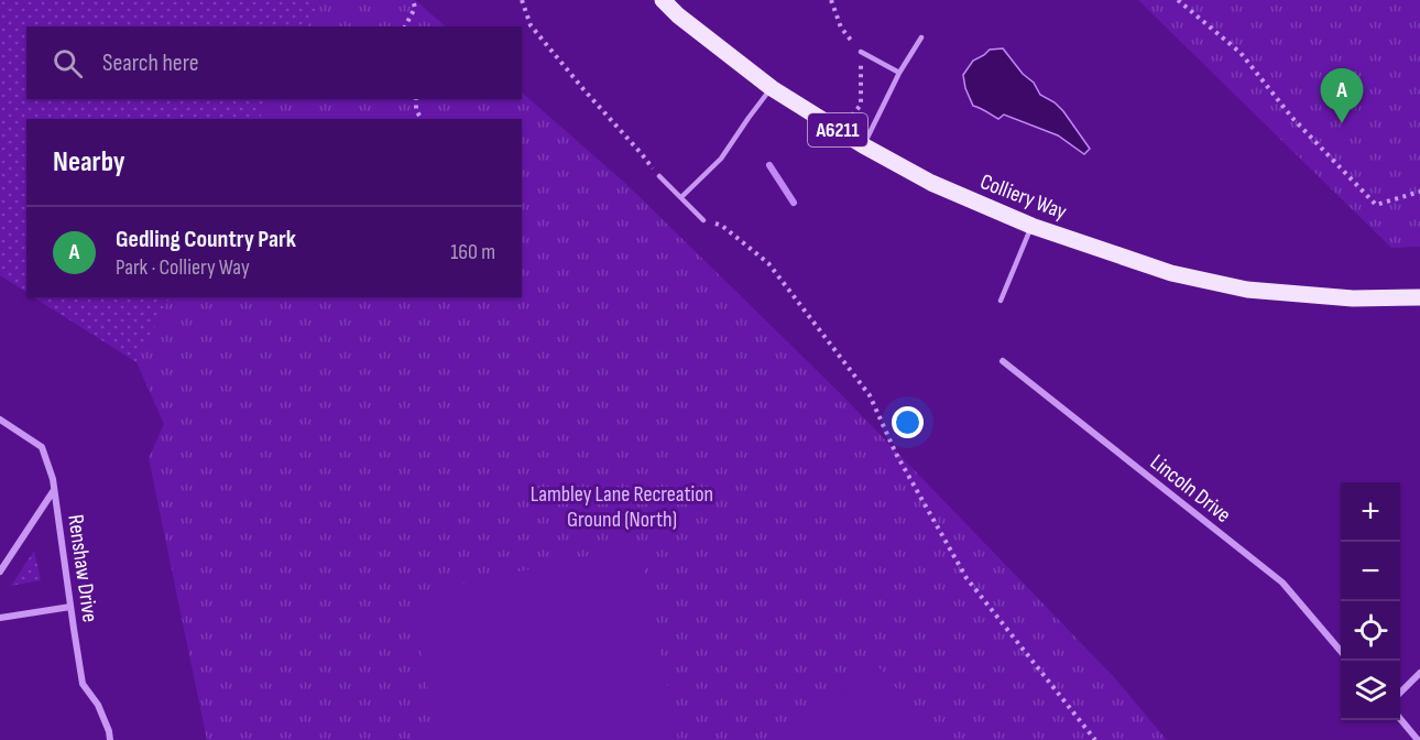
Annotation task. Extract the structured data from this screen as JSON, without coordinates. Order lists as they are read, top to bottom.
{
  "streets": {
    "main road": ["A6211", "Colliery Way"],
    "street": ["Lincoln Drive", "Renshaw Drive"]
  },
  "parks": ["Lambley Lane Recreation Ground (North)"],
  "page": {
    "search": "Search here",
    "pins": "A",
    "heading": "Nearby",
    "list": [
      {
        "mark": "A",
        "name": "Gedling Country Park",
        "note": "Park · Colliery Way",
        "value": "160 m"
      }
    ],
    "map_buttons": ["+", "−"]
  }
}
